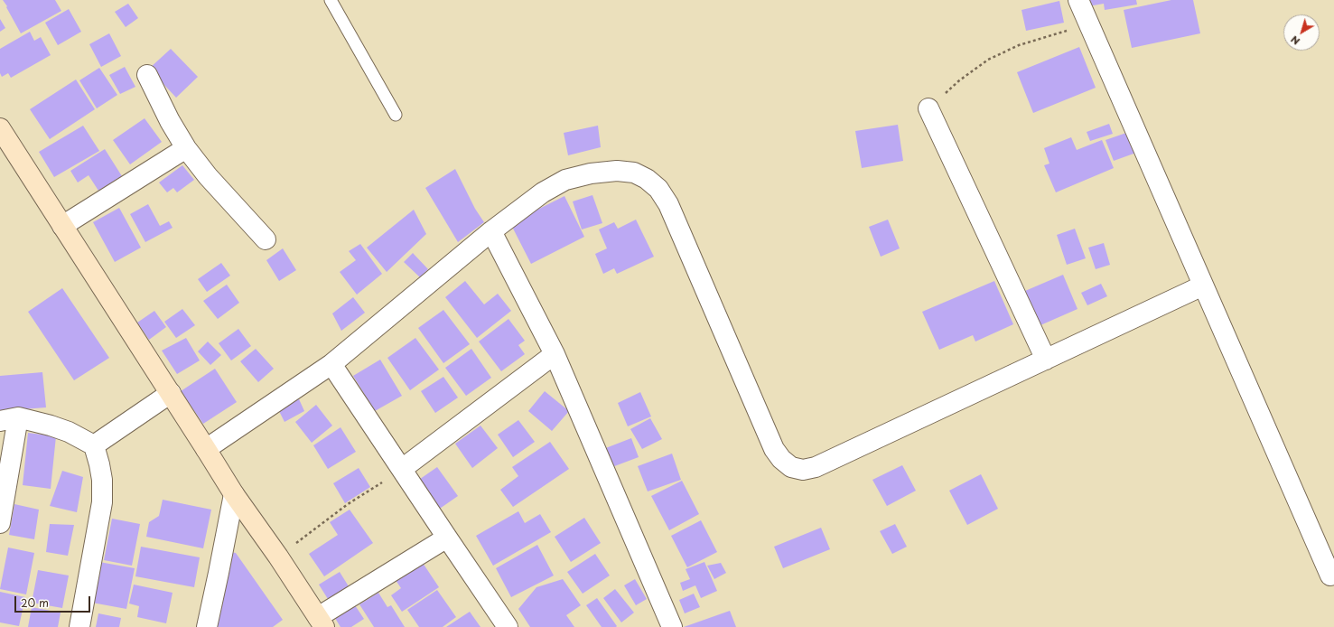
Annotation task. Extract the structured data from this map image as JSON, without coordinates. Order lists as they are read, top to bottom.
{
  "scale_bar": "20 m",
  "north": "bottom left"
}
